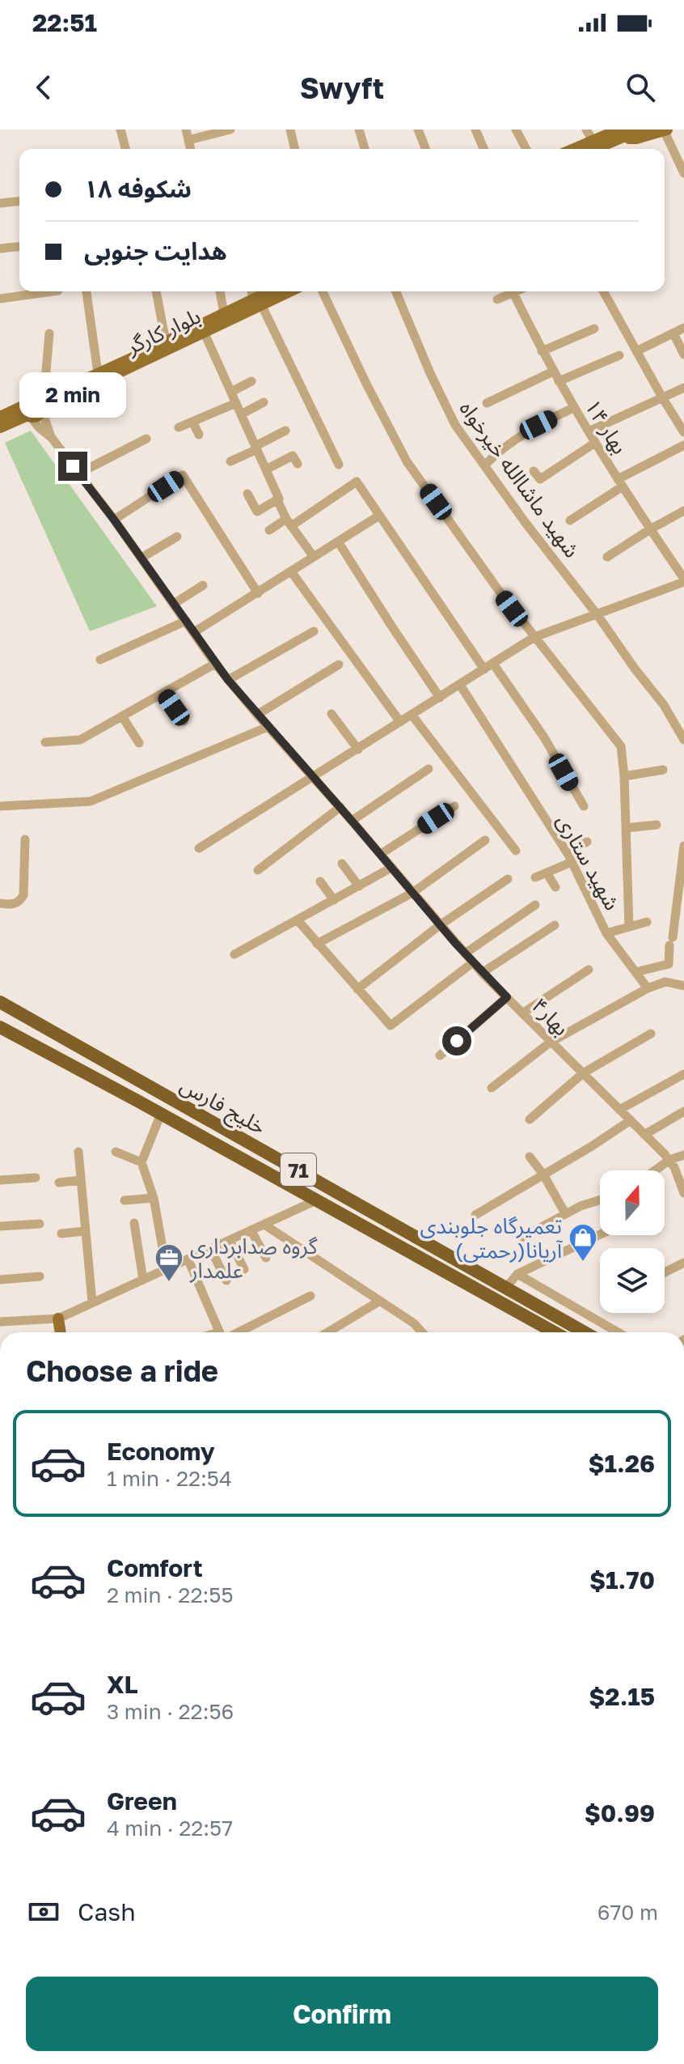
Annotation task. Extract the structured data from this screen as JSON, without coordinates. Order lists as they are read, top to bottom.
{
  "streets": {
    "highway": ["خلیج فارس", "71"],
    "main road": ["بلوار کارگر"],
    "street": [
      "بهار ۱۴",
      "شهید ماشاالله خیرخواه",
      "شهید ستاری",
      "بهار۴"
    ]
  },
  "places": {
    "shop": ["تعمیرگاه جلوبندی آریانا(رحمتی)"],
    "office": ["گروه صدابرداری علمدار"]
  },
  "north": "top",
  "page": {
    "status": "22:51",
    "header": "Swyft",
    "banner": ["شکوفه ۱۸", "هدایت جنوبی"],
    "bubble": "2 min",
    "heading": "Choose a ride",
    "list": [
      {
        "name": "Economy",
        "note": "1 min · 22:54",
        "value": "$1.26"
      },
      {
        "name": "Comfort",
        "note": "2 min · 22:55",
        "value": "$1.70"
      },
      {
        "name": "XL",
        "note": "3 min · 22:56",
        "value": "$2.15"
      },
      {
        "name": "Green",
        "note": "4 min · 22:57",
        "value": "$0.99"
      }
    ],
    "pay": ["Cash", "670 m"],
    "buttons": "Confirm"
  }
}
